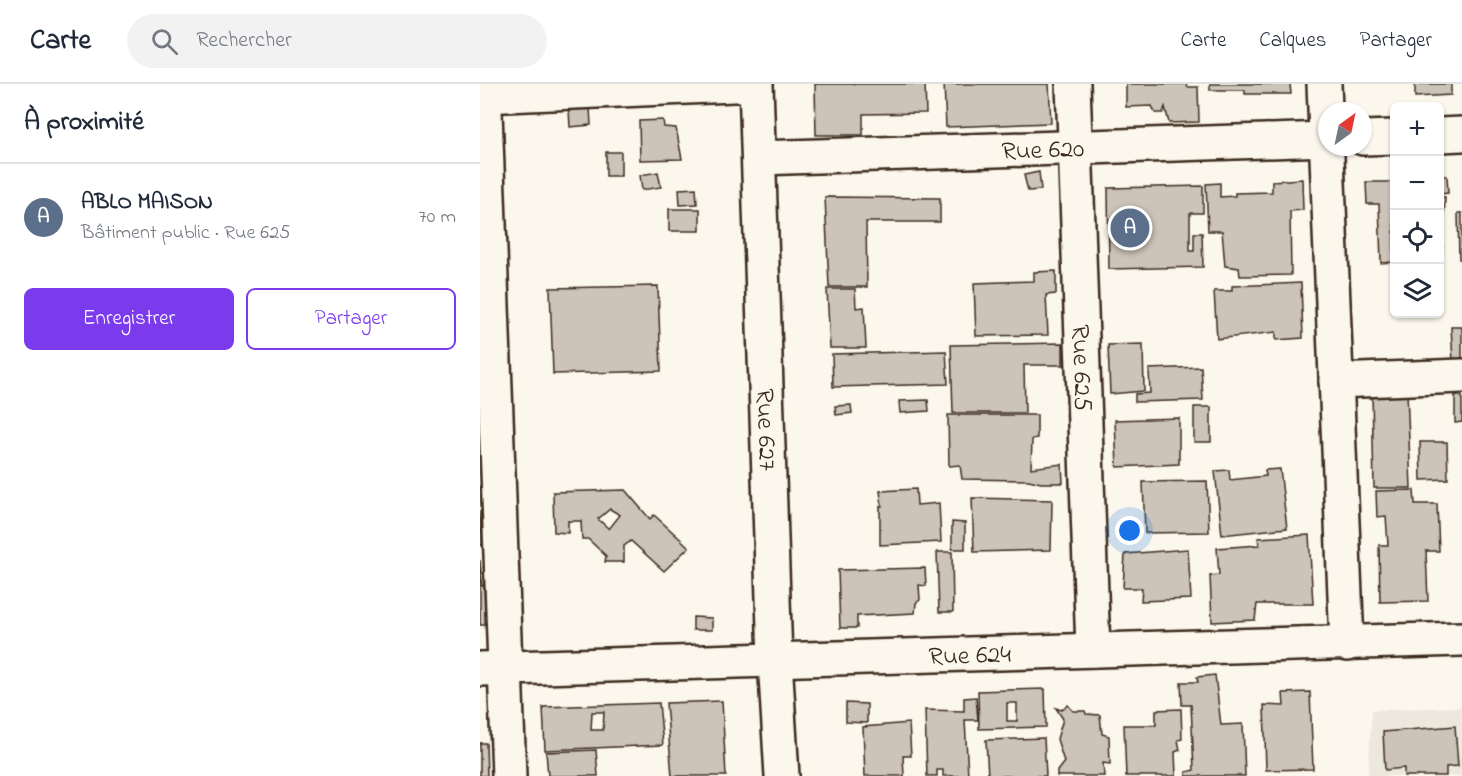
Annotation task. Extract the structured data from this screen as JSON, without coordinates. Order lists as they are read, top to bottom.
{
  "streets": {
    "street": [
      "Rue 620",
      "Rue 625",
      "Rue 627",
      "Rue 624"
    ]
  },
  "crossings": [
    ["Rue 620", "Rue 625"],
    ["Rue 620", "Rue 627"],
    ["Rue 625", "Rue 624"],
    ["Rue 627", "Rue 624"]
  ],
  "north": "top right",
  "page": {
    "header": "Carte",
    "search": "Rechercher",
    "nav": ["Carte", "Calques", "Partager"],
    "heading": "À proximité",
    "map_buttons": ["+", "−"],
    "list": [
      {
        "mark": "A",
        "name": "ABLO MAISON",
        "note": "Bâtiment public · Rue 625",
        "value": "70 m"
      }
    ],
    "pins": "A",
    "buttons": ["Enregistrer", "Partager"]
  }
}
